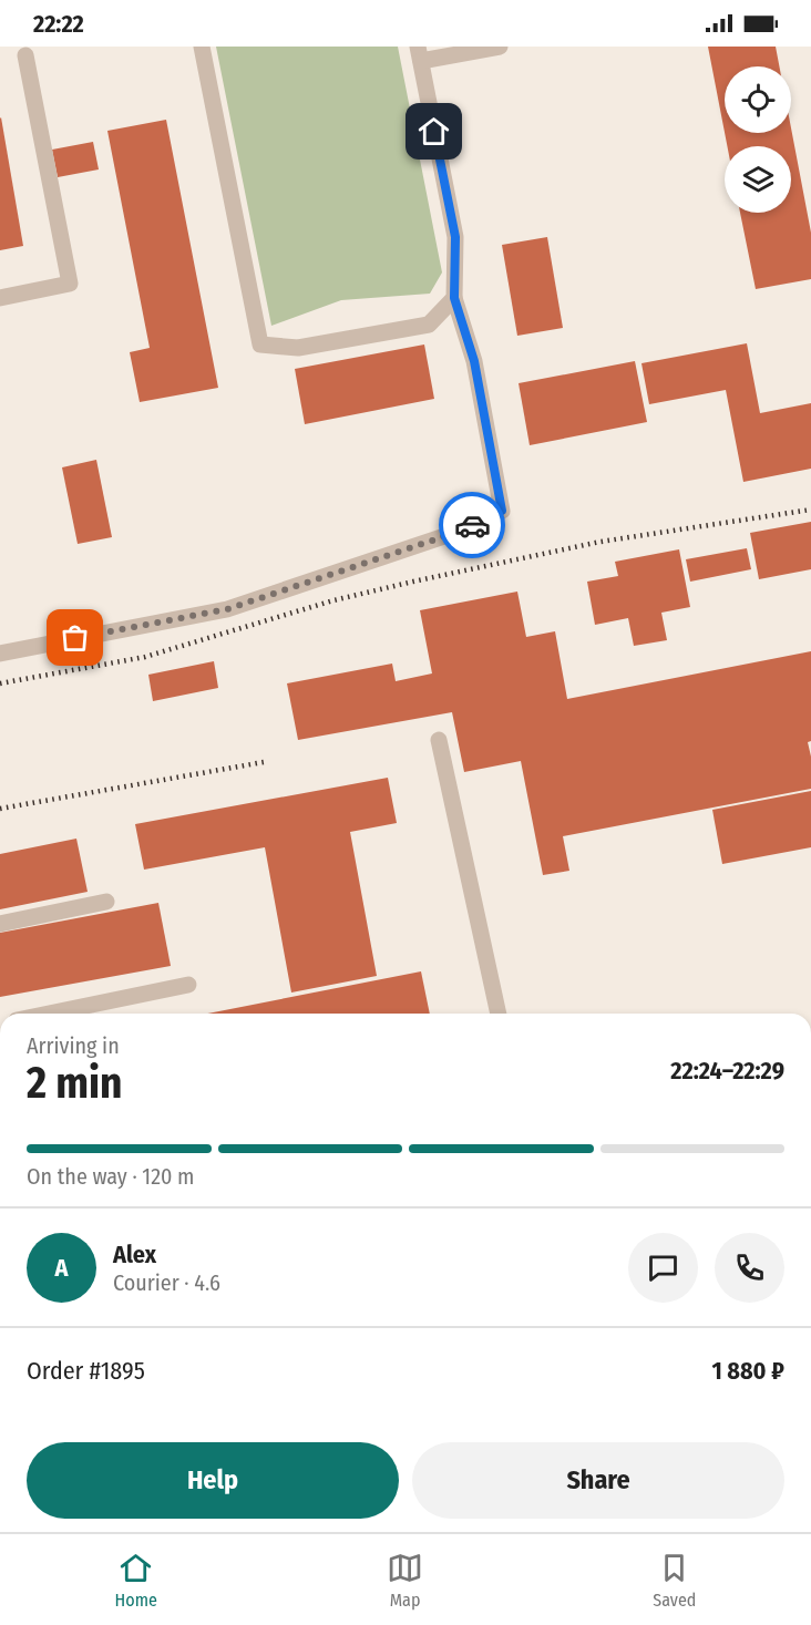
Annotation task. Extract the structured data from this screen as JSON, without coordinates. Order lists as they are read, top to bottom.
{
  "page": {
    "status": "22:22",
    "heading": ["2 min", "Arriving in", "22:24–22:29"],
    "panel": [
      "Alex",
      "Courier · 4.6",
      "Order #1895",
      "1 880 ₽"
    ],
    "bar": "On the way · 120 m",
    "round": "A",
    "buttons": ["Help", "Share"],
    "tabs": ["Home", "Map", "Saved"]
  }
}
